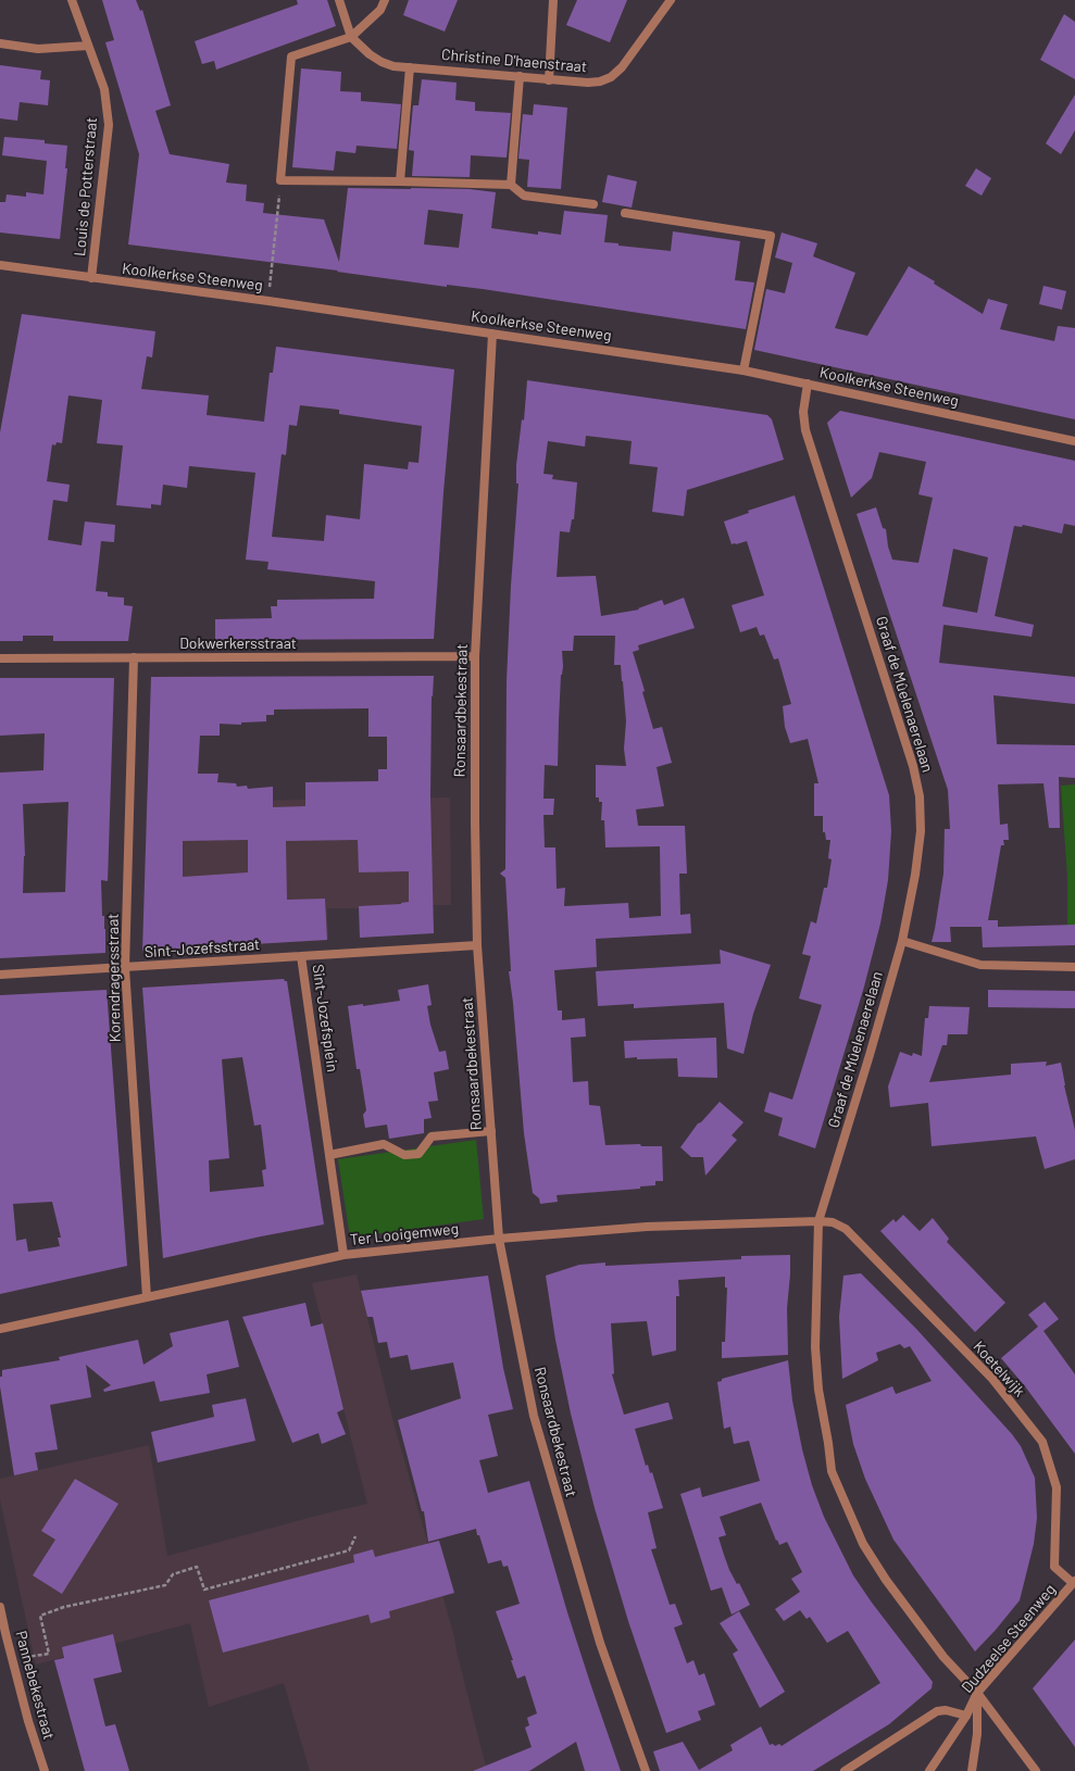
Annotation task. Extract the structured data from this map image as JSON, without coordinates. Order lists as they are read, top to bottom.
{
  "streets": {
    "street": [
      "Christine D'haenstraat",
      "Louis de Potterstraat",
      "Koolkerkse Steenweg",
      "Dokwerkersstraat",
      "Graaf de Mûelenaerelaan",
      "Ronsaardbekestraat",
      "Sint-Jozefsstraat",
      "Korendragersstraat",
      "Sint-Jozefsplein",
      "Ter Looigemweg",
      "Koetelwijk",
      "Dudzeelse Steenweg",
      "Pannebekestraat"
    ]
  },
  "crossings": [
    ["Louis de Potterstraat", "Koolkerkse Steenweg"],
    ["Koolkerkse Steenweg", "Graaf de Mûelenaerelaan"],
    ["Koolkerkse Steenweg", "Ronsaardbekestraat"],
    ["Dokwerkersstraat", "Ronsaardbekestraat"],
    ["Dokwerkersstraat", "Korendragersstraat"],
    ["Graaf de Mûelenaerelaan", "Ter Looigemweg"],
    ["Graaf de Mûelenaerelaan", "Koetelwijk"],
    ["Graaf de Mûelenaerelaan", "Dudzeelse Steenweg"],
    ["Ronsaardbekestraat", "Sint-Jozefsplein"],
    ["Ronsaardbekestraat", "Ter Looigemweg"],
    ["Sint-Jozefsstraat", "Korendragersstraat"],
    ["Sint-Jozefsstraat", "Sint-Jozefsplein"],
    ["Korendragersstraat", "Ter Looigemweg"],
    ["Sint-Jozefsplein", "Ter Looigemweg"],
    ["Ter Looigemweg", "Koetelwijk"],
    ["Koetelwijk", "Dudzeelse Steenweg"]
  ]
}
